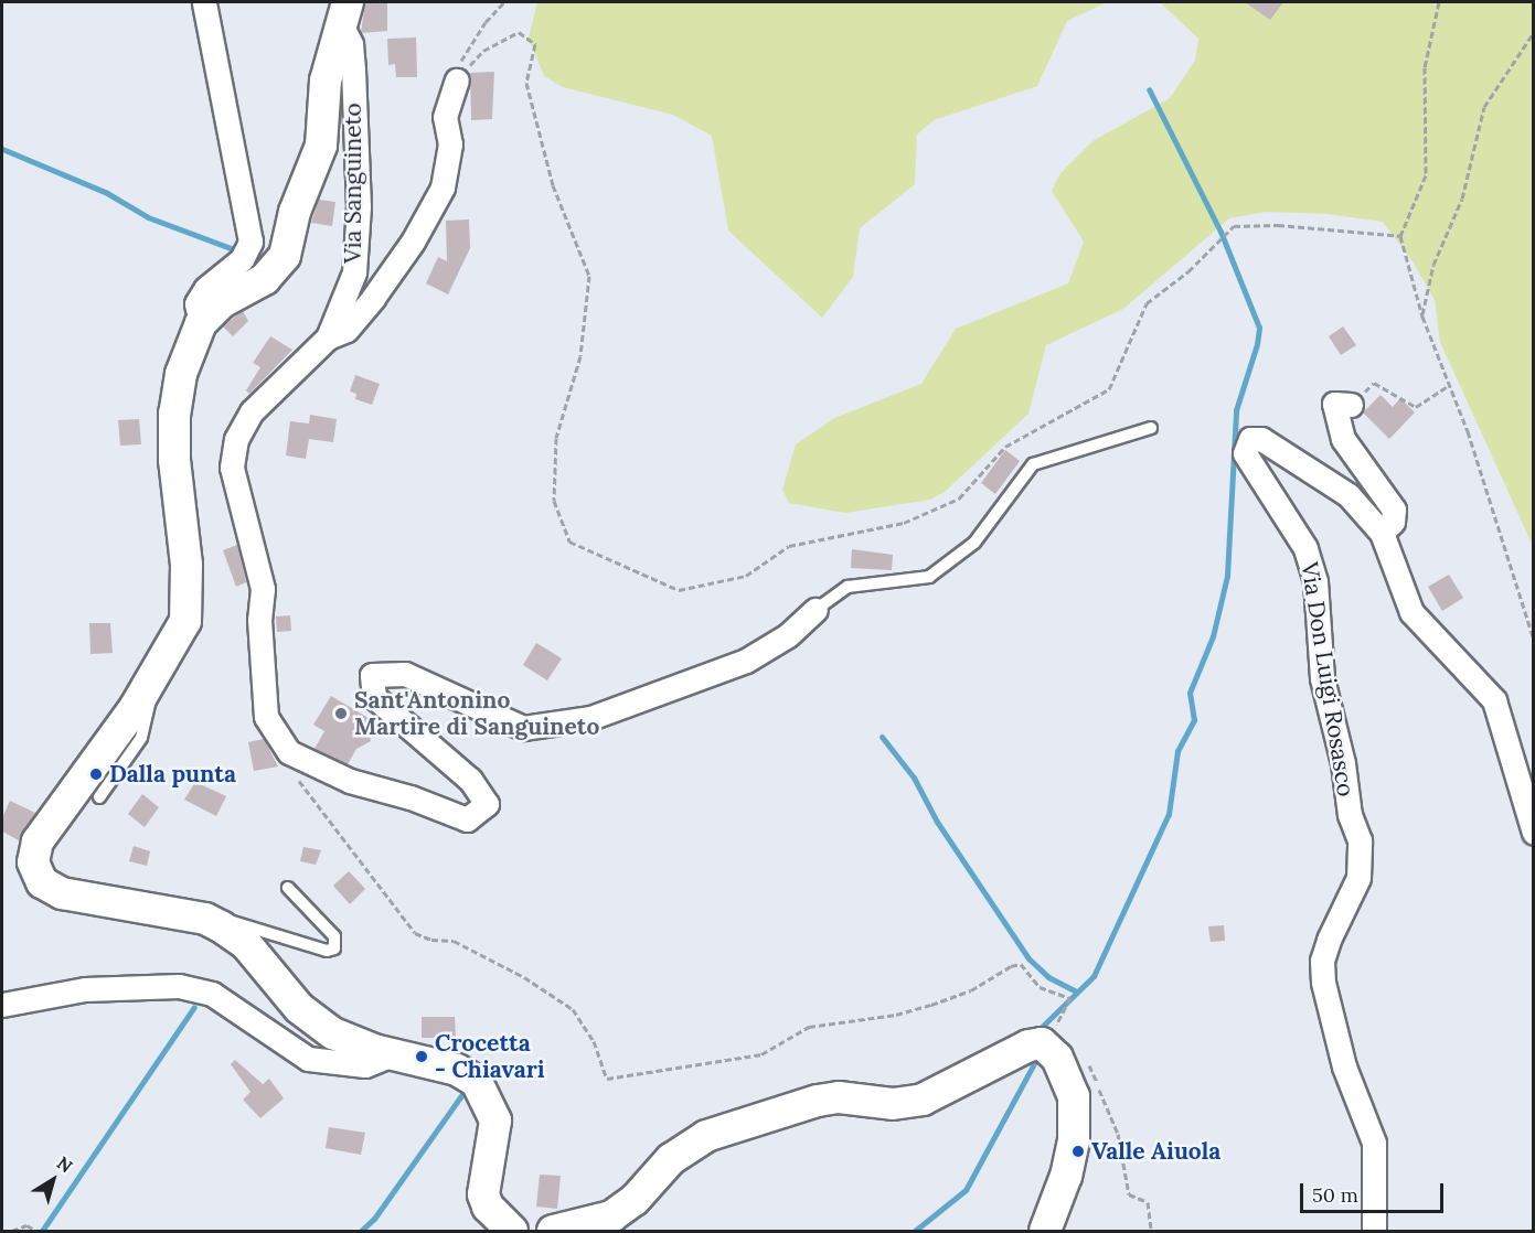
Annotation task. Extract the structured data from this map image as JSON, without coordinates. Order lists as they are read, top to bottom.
{
  "streets": {
    "street": ["Via Sanguineto", "Via Don Luigi Rosasco"]
  },
  "places": [
    "Sant'Antonino Martire di Sanguineto",
    "Dalla punta",
    "Crocetta - Chiavari",
    "Valle Aiuola"
  ],
  "scale_bar": "50 m",
  "north": "top right"
}
